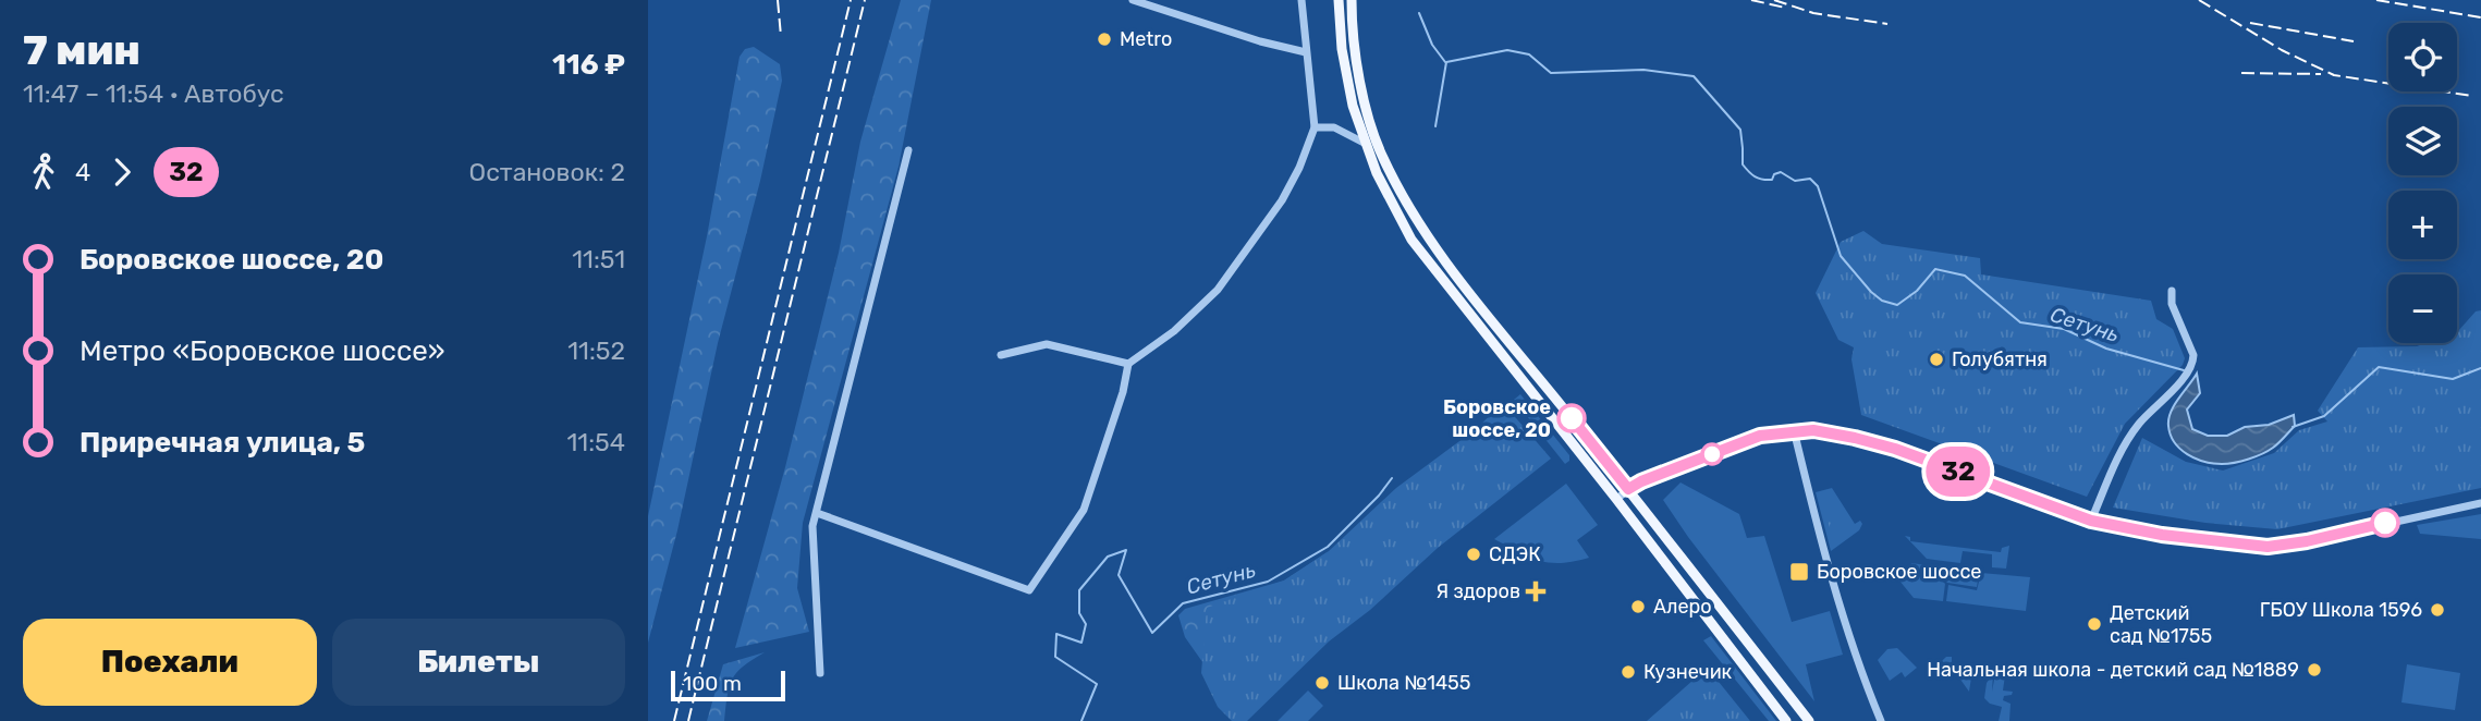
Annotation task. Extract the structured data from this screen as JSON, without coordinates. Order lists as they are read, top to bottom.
{
  "water": ["Сетунь"],
  "places": {
    "other": [
      "Metro",
      "Голубятня",
      "Боровское шоссе, 20",
      "СДЭК",
      "Алеро",
      "ГБОУ Школа 1596",
      "Детский сад №1755",
      "Начальная школа - детский сад №1889",
      "Кузнечик",
      "Школа №1455"
    ],
    "transit": ["Боровское шоссе"],
    "health": ["Я здоров"]
  },
  "lines": ["bus line 32"],
  "scale_bar": "100 m",
  "page": {
    "heading": ["7 мин", "11:47 – 11:54 · Автобус", "116 ₽"],
    "on_map": "32",
    "map_buttons": ["+", "−"],
    "legs": ["4", "32", "Остановок: 2"],
    "list": [
      {
        "name": "Боровское шоссе, 20",
        "value": "11:51"
      },
      {
        "name": "Метро «Боровское шоссе»",
        "value": "11:52"
      },
      {
        "name": "Приречная улица, 5",
        "value": "11:54"
      }
    ],
    "buttons": ["Поехали", "Билеты"],
    "scale": "100 m"
  }
}
